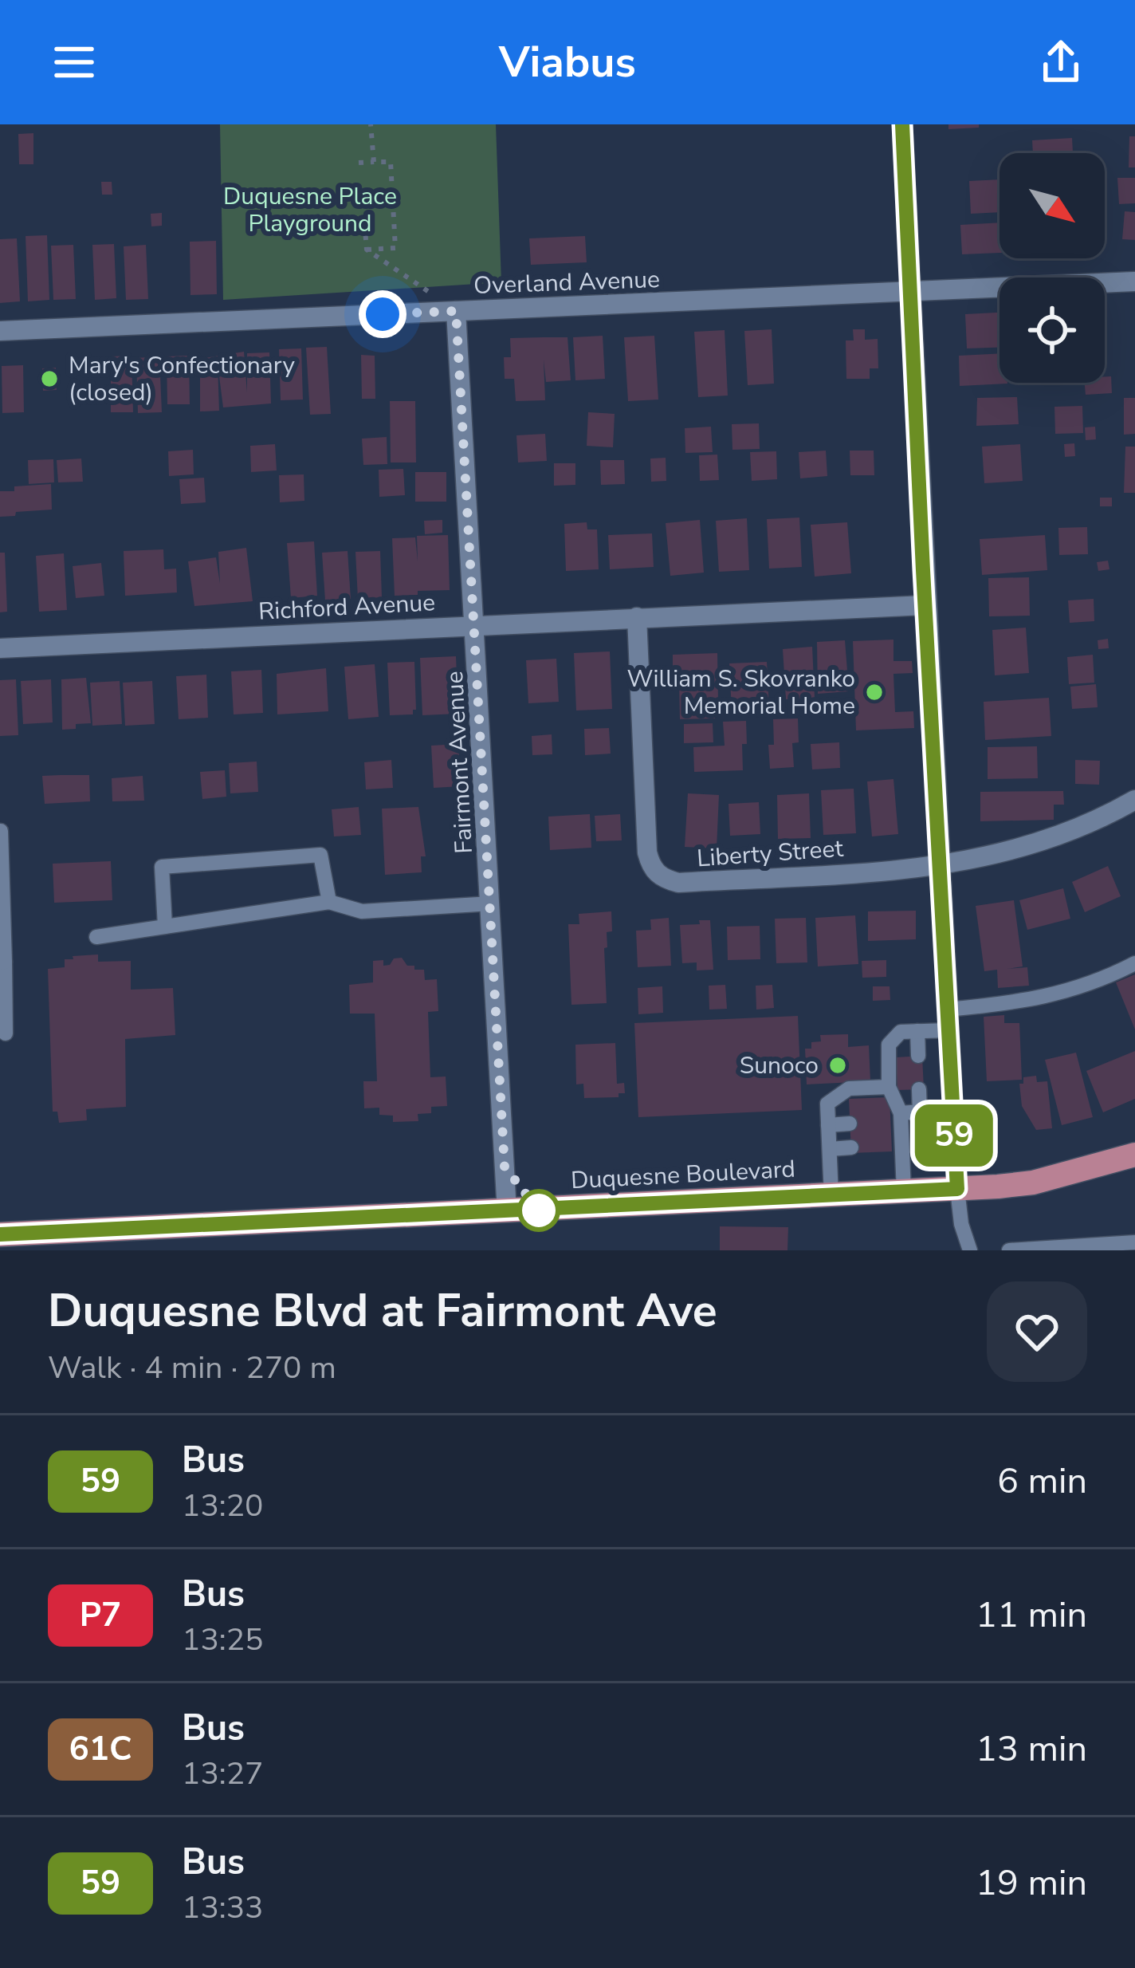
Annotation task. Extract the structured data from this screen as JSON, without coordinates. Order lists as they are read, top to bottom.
{
  "streets": {
    "main road": ["Duquesne Boulevard"],
    "street": [
      "Overland Avenue",
      "Richford Avenue",
      "Fairmont Avenue",
      "Liberty Street"
    ]
  },
  "crossings": [
    ["Overland Avenue", "Fairmont Avenue"],
    ["Richford Avenue", "Fairmont Avenue"],
    ["Richford Avenue", "Liberty Street"],
    ["Fairmont Avenue", "Duquesne Boulevard"]
  ],
  "parks": ["Duquesne Place Playground"],
  "places": ["Mary's Confectionary (closed)", "William S. Skovranko Memorial Home", "Sunoco"],
  "lines": ["bus line 59"],
  "north": "bottom right",
  "page": {
    "header": "Viabus",
    "on_map": "59",
    "heading": ["Duquesne Blvd at Fairmont Ave", "Walk · 4 min · 270 m"],
    "list": [
      {
        "mark": "59",
        "name": "Bus",
        "note": "13:20",
        "value": "6 min"
      },
      {
        "mark": "P7",
        "name": "Bus",
        "note": "13:25",
        "value": "11 min"
      },
      {
        "mark": "61C",
        "name": "Bus",
        "note": "13:27",
        "value": "13 min"
      },
      {
        "mark": "59",
        "name": "Bus",
        "note": "13:33",
        "value": "19 min"
      }
    ]
  }
}
